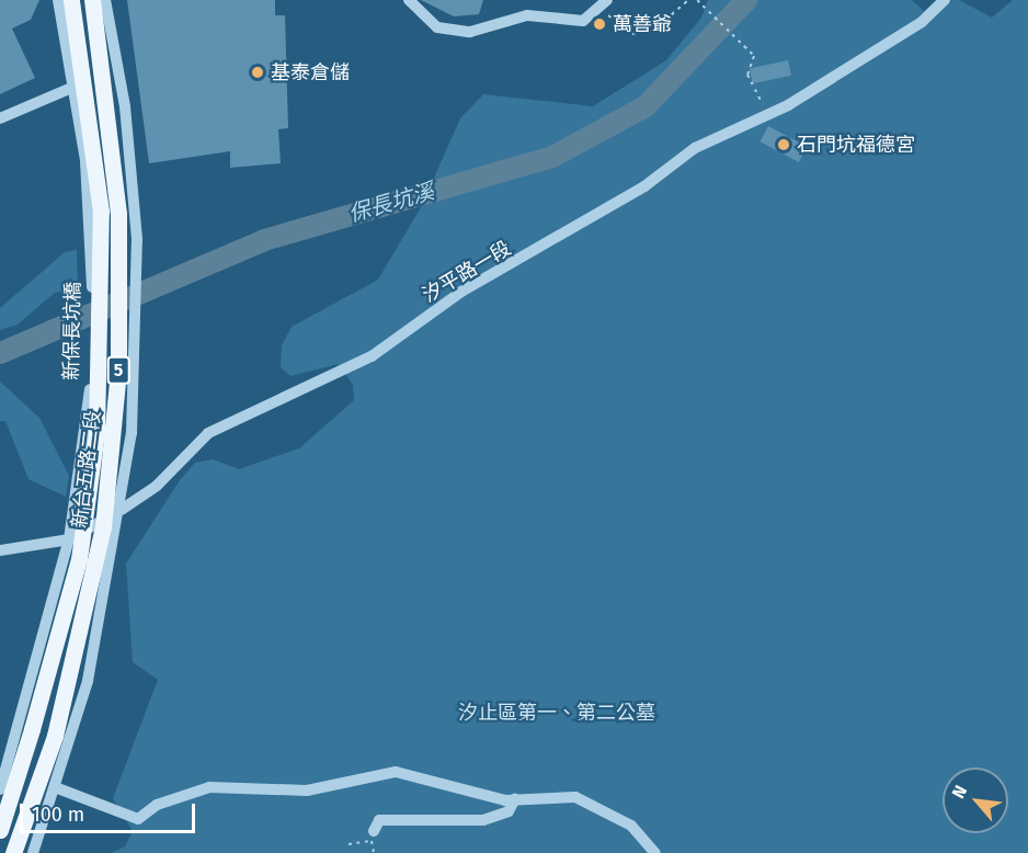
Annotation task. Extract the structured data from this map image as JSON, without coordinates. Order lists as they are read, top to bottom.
{
  "streets": {
    "main road": ["5", "新台五路二段"],
    "street": ["汐平路一段", "新保長坑橋"]
  },
  "crossings": [
    ["汐平路一段", "新保長坑橋"]
  ],
  "water": ["保長坑溪"],
  "parks": ["汐止區第一、第二公墓"],
  "places": ["萬善爺", "基泰倉儲", "石門坑福德宮"],
  "scale_bar": "100 m",
  "north": "top left"
}
